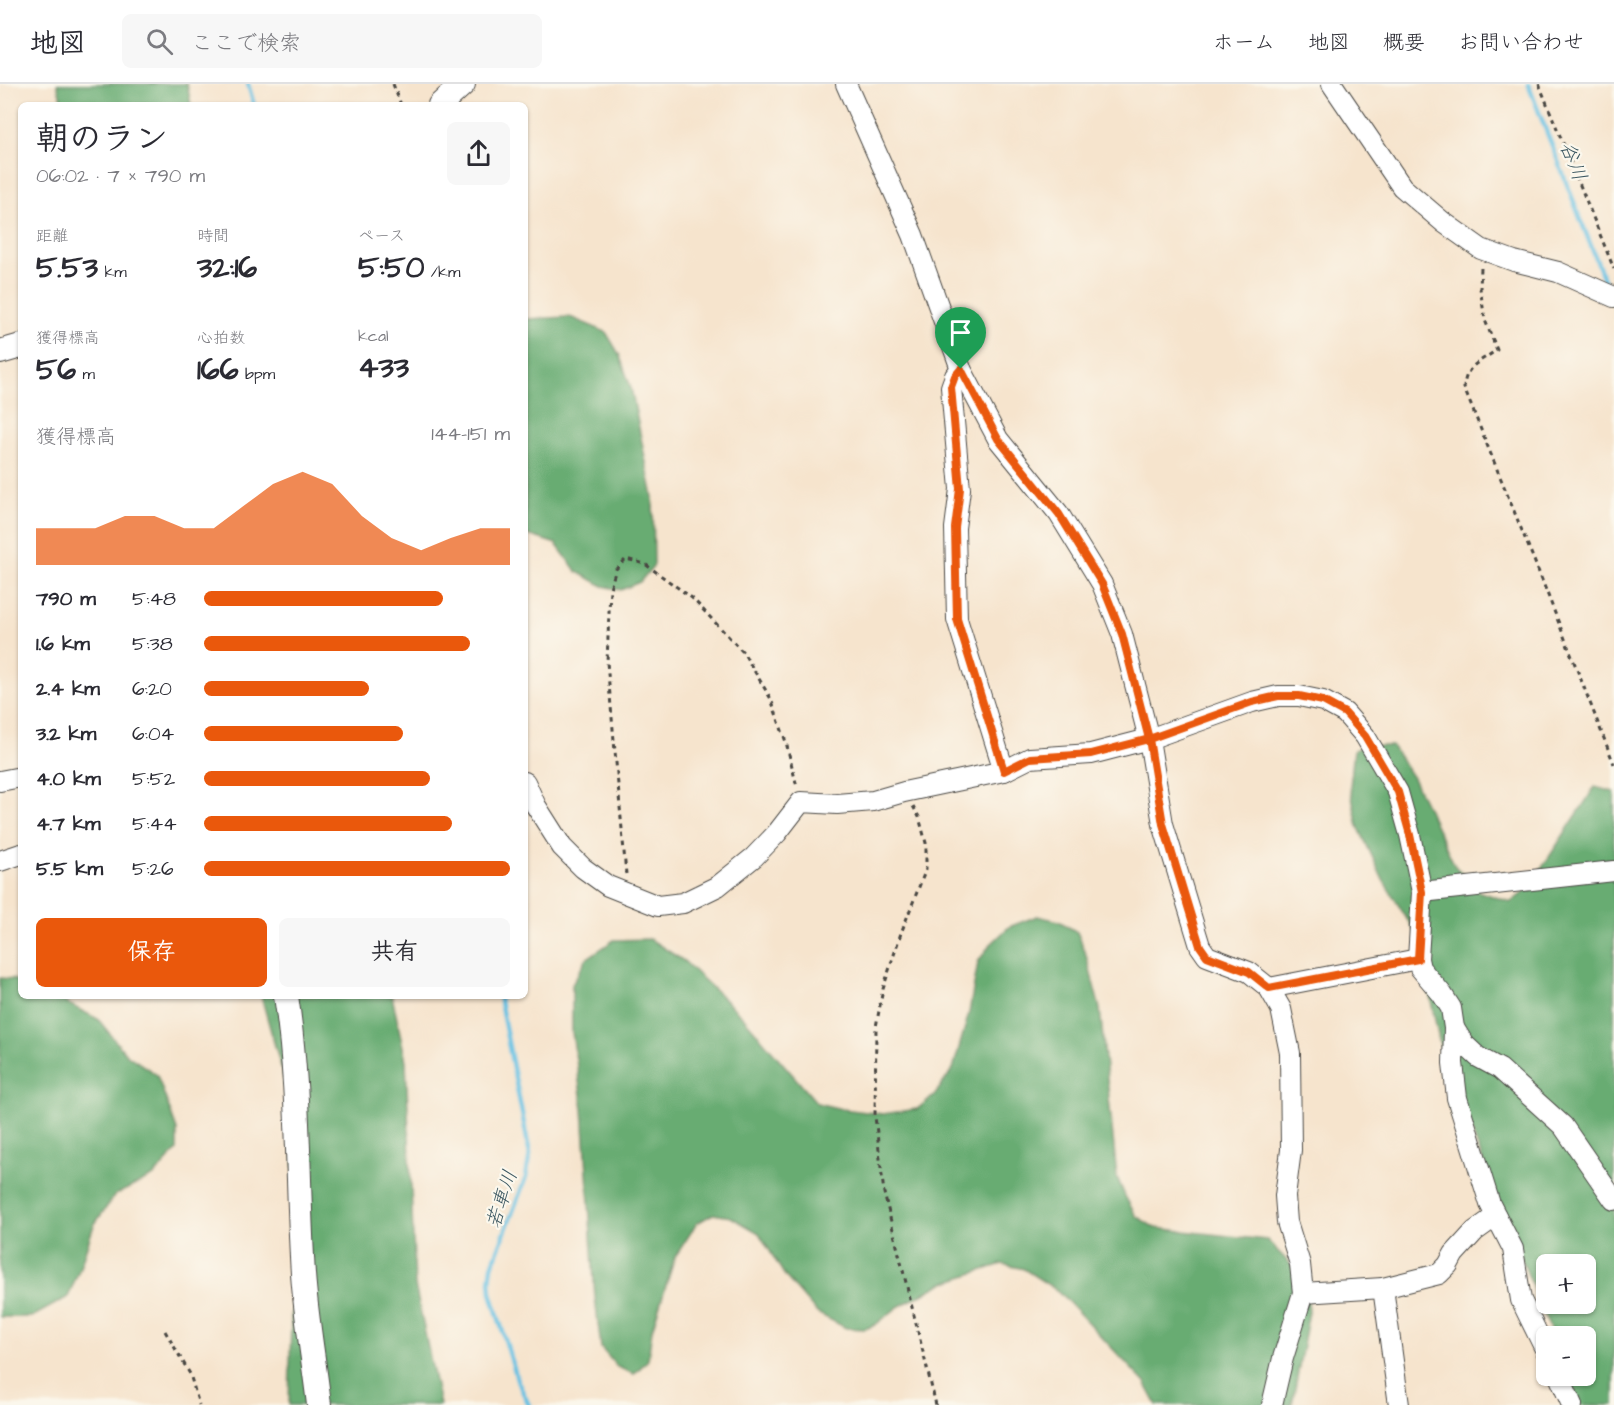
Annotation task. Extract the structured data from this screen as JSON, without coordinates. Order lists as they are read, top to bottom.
{
  "water": ["谷川", "若車川"],
  "page": {
    "header": "地図",
    "search": "ここで検索",
    "nav": [
      "ホーム",
      "地図",
      "概要",
      "お問い合わせ"
    ],
    "heading": ["朝のラン", "06:02 · 7 × 790 m"],
    "stats": [
      ["距離", "5.53 km"],
      ["時間", "32:16"],
      ["ペース", "5:50 /km"],
      ["獲得標高", "56 m"],
      ["心拍数", "166 bpm"],
      ["kcal", "433"]
    ],
    "chart": ["獲得標高", "144–151 m"],
    "list": [
      {
        "name": "790 m",
        "note": "5:48"
      },
      {
        "name": "1.6 km",
        "note": "5:38"
      },
      {
        "name": "2.4 km",
        "note": "6:20"
      },
      {
        "name": "3.2 km",
        "note": "6:04"
      },
      {
        "name": "4.0 km",
        "note": "5:52"
      },
      {
        "name": "4.7 km",
        "note": "5:44"
      },
      {
        "name": "5.5 km",
        "note": "5:26"
      }
    ],
    "buttons": ["保存", "共有"],
    "map_buttons": ["+", "−"]
  }
}
